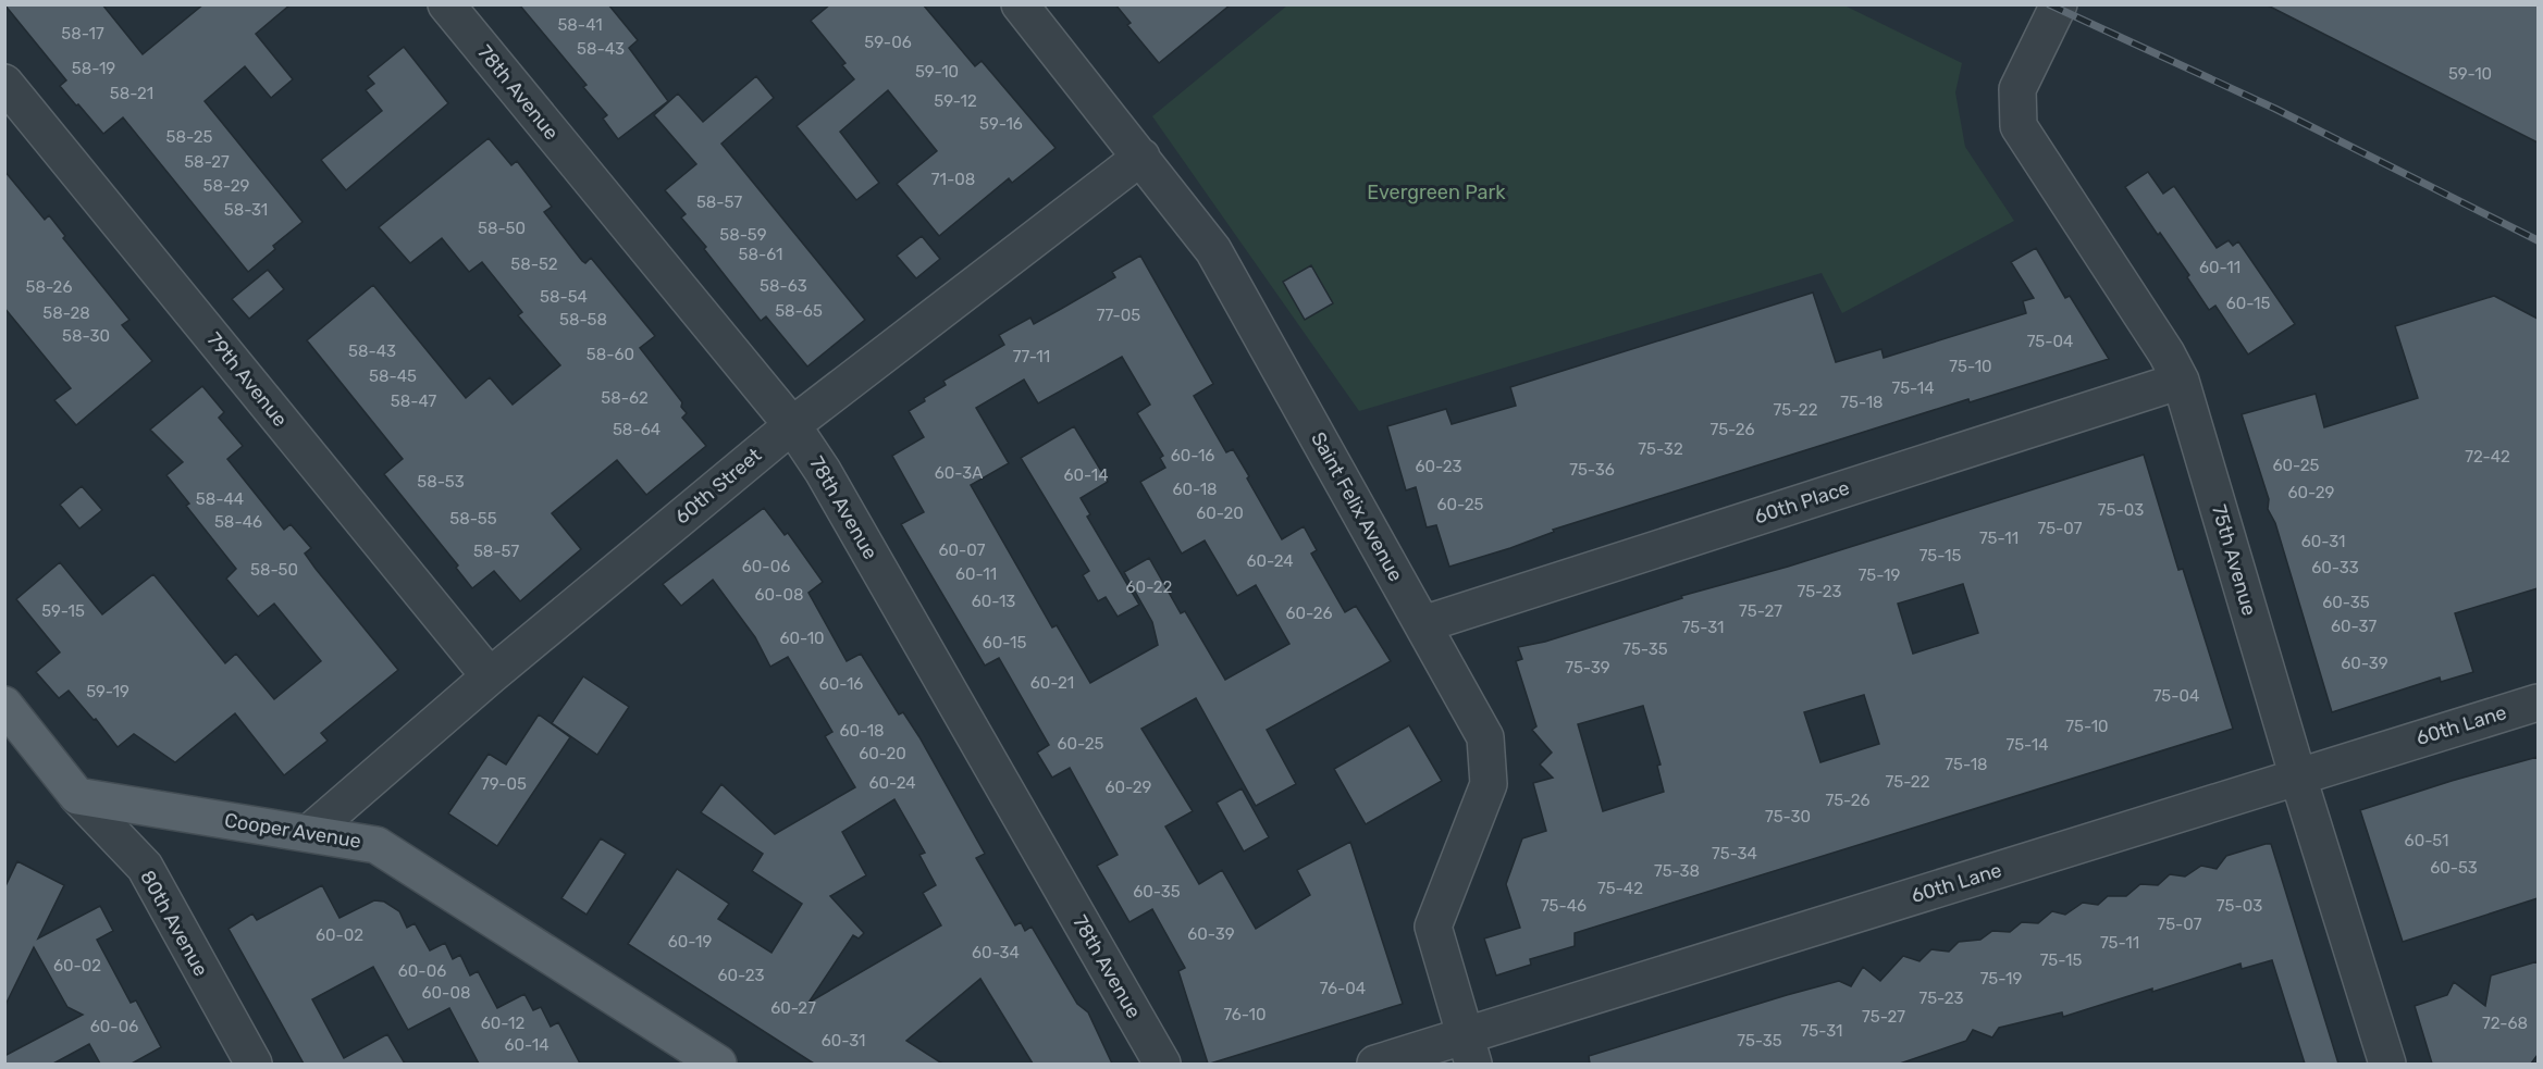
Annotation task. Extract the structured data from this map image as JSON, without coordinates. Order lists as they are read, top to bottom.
{
  "streets": {
    "main road": ["Cooper Avenue"],
    "street": [
      "78th Avenue",
      "79th Avenue",
      "60th Street",
      "60th Place",
      "Saint Felix Avenue",
      "75th Avenue",
      "60th Lane",
      "80th Avenue"
    ]
  },
  "crossings": [
    ["78th Avenue", "60th Street"],
    ["79th Avenue", "60th Street"],
    ["60th Street", "Saint Felix Avenue"],
    ["60th Street", "Cooper Avenue"],
    ["60th Place", "Saint Felix Avenue"],
    ["60th Place", "75th Avenue"],
    ["Saint Felix Avenue", "60th Lane"],
    ["75th Avenue", "60th Lane"],
    ["Cooper Avenue", "80th Avenue"]
  ],
  "parks": ["Evergreen Park"],
  "house_numbers": [
    "58-41",
    "58-17",
    "59-06",
    "58-43",
    "58-19",
    "59-10",
    "59-10",
    "58-21",
    "59-12",
    "59-16",
    "58-25",
    "58-27",
    "71-08",
    "58-29",
    "58-57",
    "58-31",
    "58-50",
    "58-59",
    "58-61",
    "58-52",
    "60-11",
    "58-63",
    "58-26",
    "58-54",
    "60-15",
    "58-65",
    "58-28",
    "77-05",
    "58-58",
    "58-30",
    "75-04",
    "58-43",
    "58-60",
    "77-11",
    "75-10",
    "58-45",
    "75-14",
    "58-62",
    "58-47",
    "75-18",
    "75-22",
    "58-64",
    "75-26",
    "75-32",
    "60-16",
    "72-42",
    "60-25",
    "60-23",
    "75-36",
    "60-3A",
    "60-14",
    "58-53",
    "60-18",
    "60-29",
    "58-44",
    "60-25",
    "75-03",
    "60-20",
    "58-55",
    "58-46",
    "75-07",
    "75-11",
    "60-31",
    "60-07",
    "58-57",
    "75-15",
    "60-24",
    "60-06",
    "60-33",
    "58-50",
    "60-11",
    "75-19",
    "60-22",
    "75-23",
    "60-08",
    "60-13",
    "60-35",
    "59-15",
    "75-27",
    "60-26",
    "60-37",
    "75-31",
    "60-10",
    "60-15",
    "75-35",
    "60-39",
    "75-39",
    "60-21",
    "60-16",
    "59-19",
    "75-04",
    "75-10",
    "60-18",
    "60-25",
    "75-14",
    "60-20",
    "75-18",
    "75-22",
    "60-24",
    "79-05",
    "60-29",
    "75-26",
    "75-30",
    "60-51",
    "75-34",
    "60-53",
    "75-38",
    "75-42",
    "60-35",
    "75-46",
    "75-03",
    "75-07",
    "60-39",
    "60-02",
    "60-19",
    "75-11",
    "60-34",
    "75-15",
    "60-02",
    "60-06",
    "60-23",
    "75-19",
    "76-04",
    "60-08",
    "75-23",
    "60-27",
    "76-10",
    "75-27",
    "60-12",
    "72-68",
    "60-06",
    "75-31",
    "60-31",
    "75-35",
    "60-14"
  ]
}
